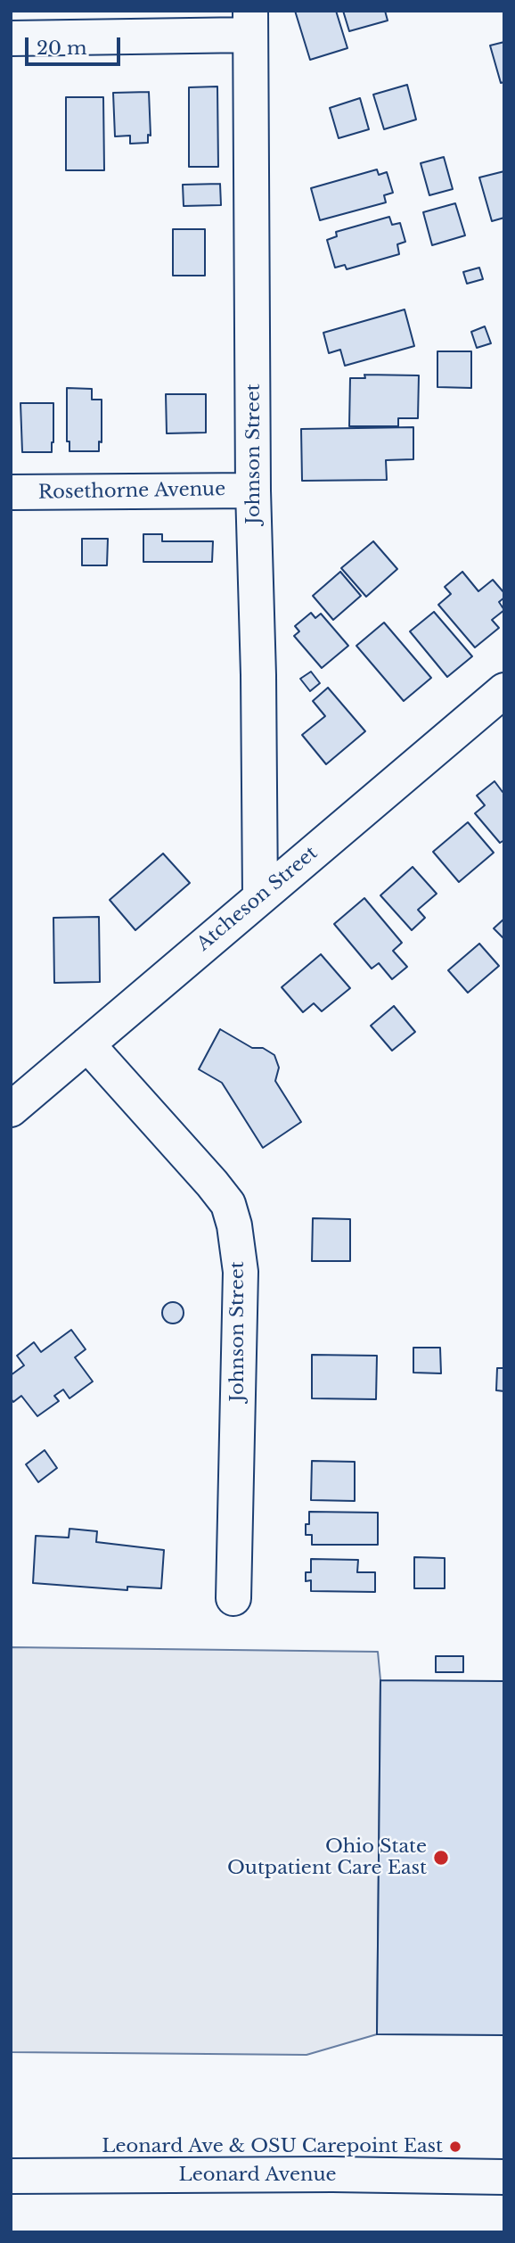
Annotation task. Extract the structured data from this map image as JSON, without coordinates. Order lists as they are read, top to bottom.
{
  "streets": {
    "street": [
      "Johnson Street",
      "Rosethorne Avenue",
      "Atcheson Street",
      "Leonard Avenue"
    ]
  },
  "crossings": [
    ["Johnson Street", "Rosethorne Avenue"],
    ["Johnson Street", "Atcheson Street"]
  ],
  "places": ["Ohio State Outpatient Care East", "Leonard Ave & OSU Carepoint East"],
  "scale_bar": "20 m"
}
